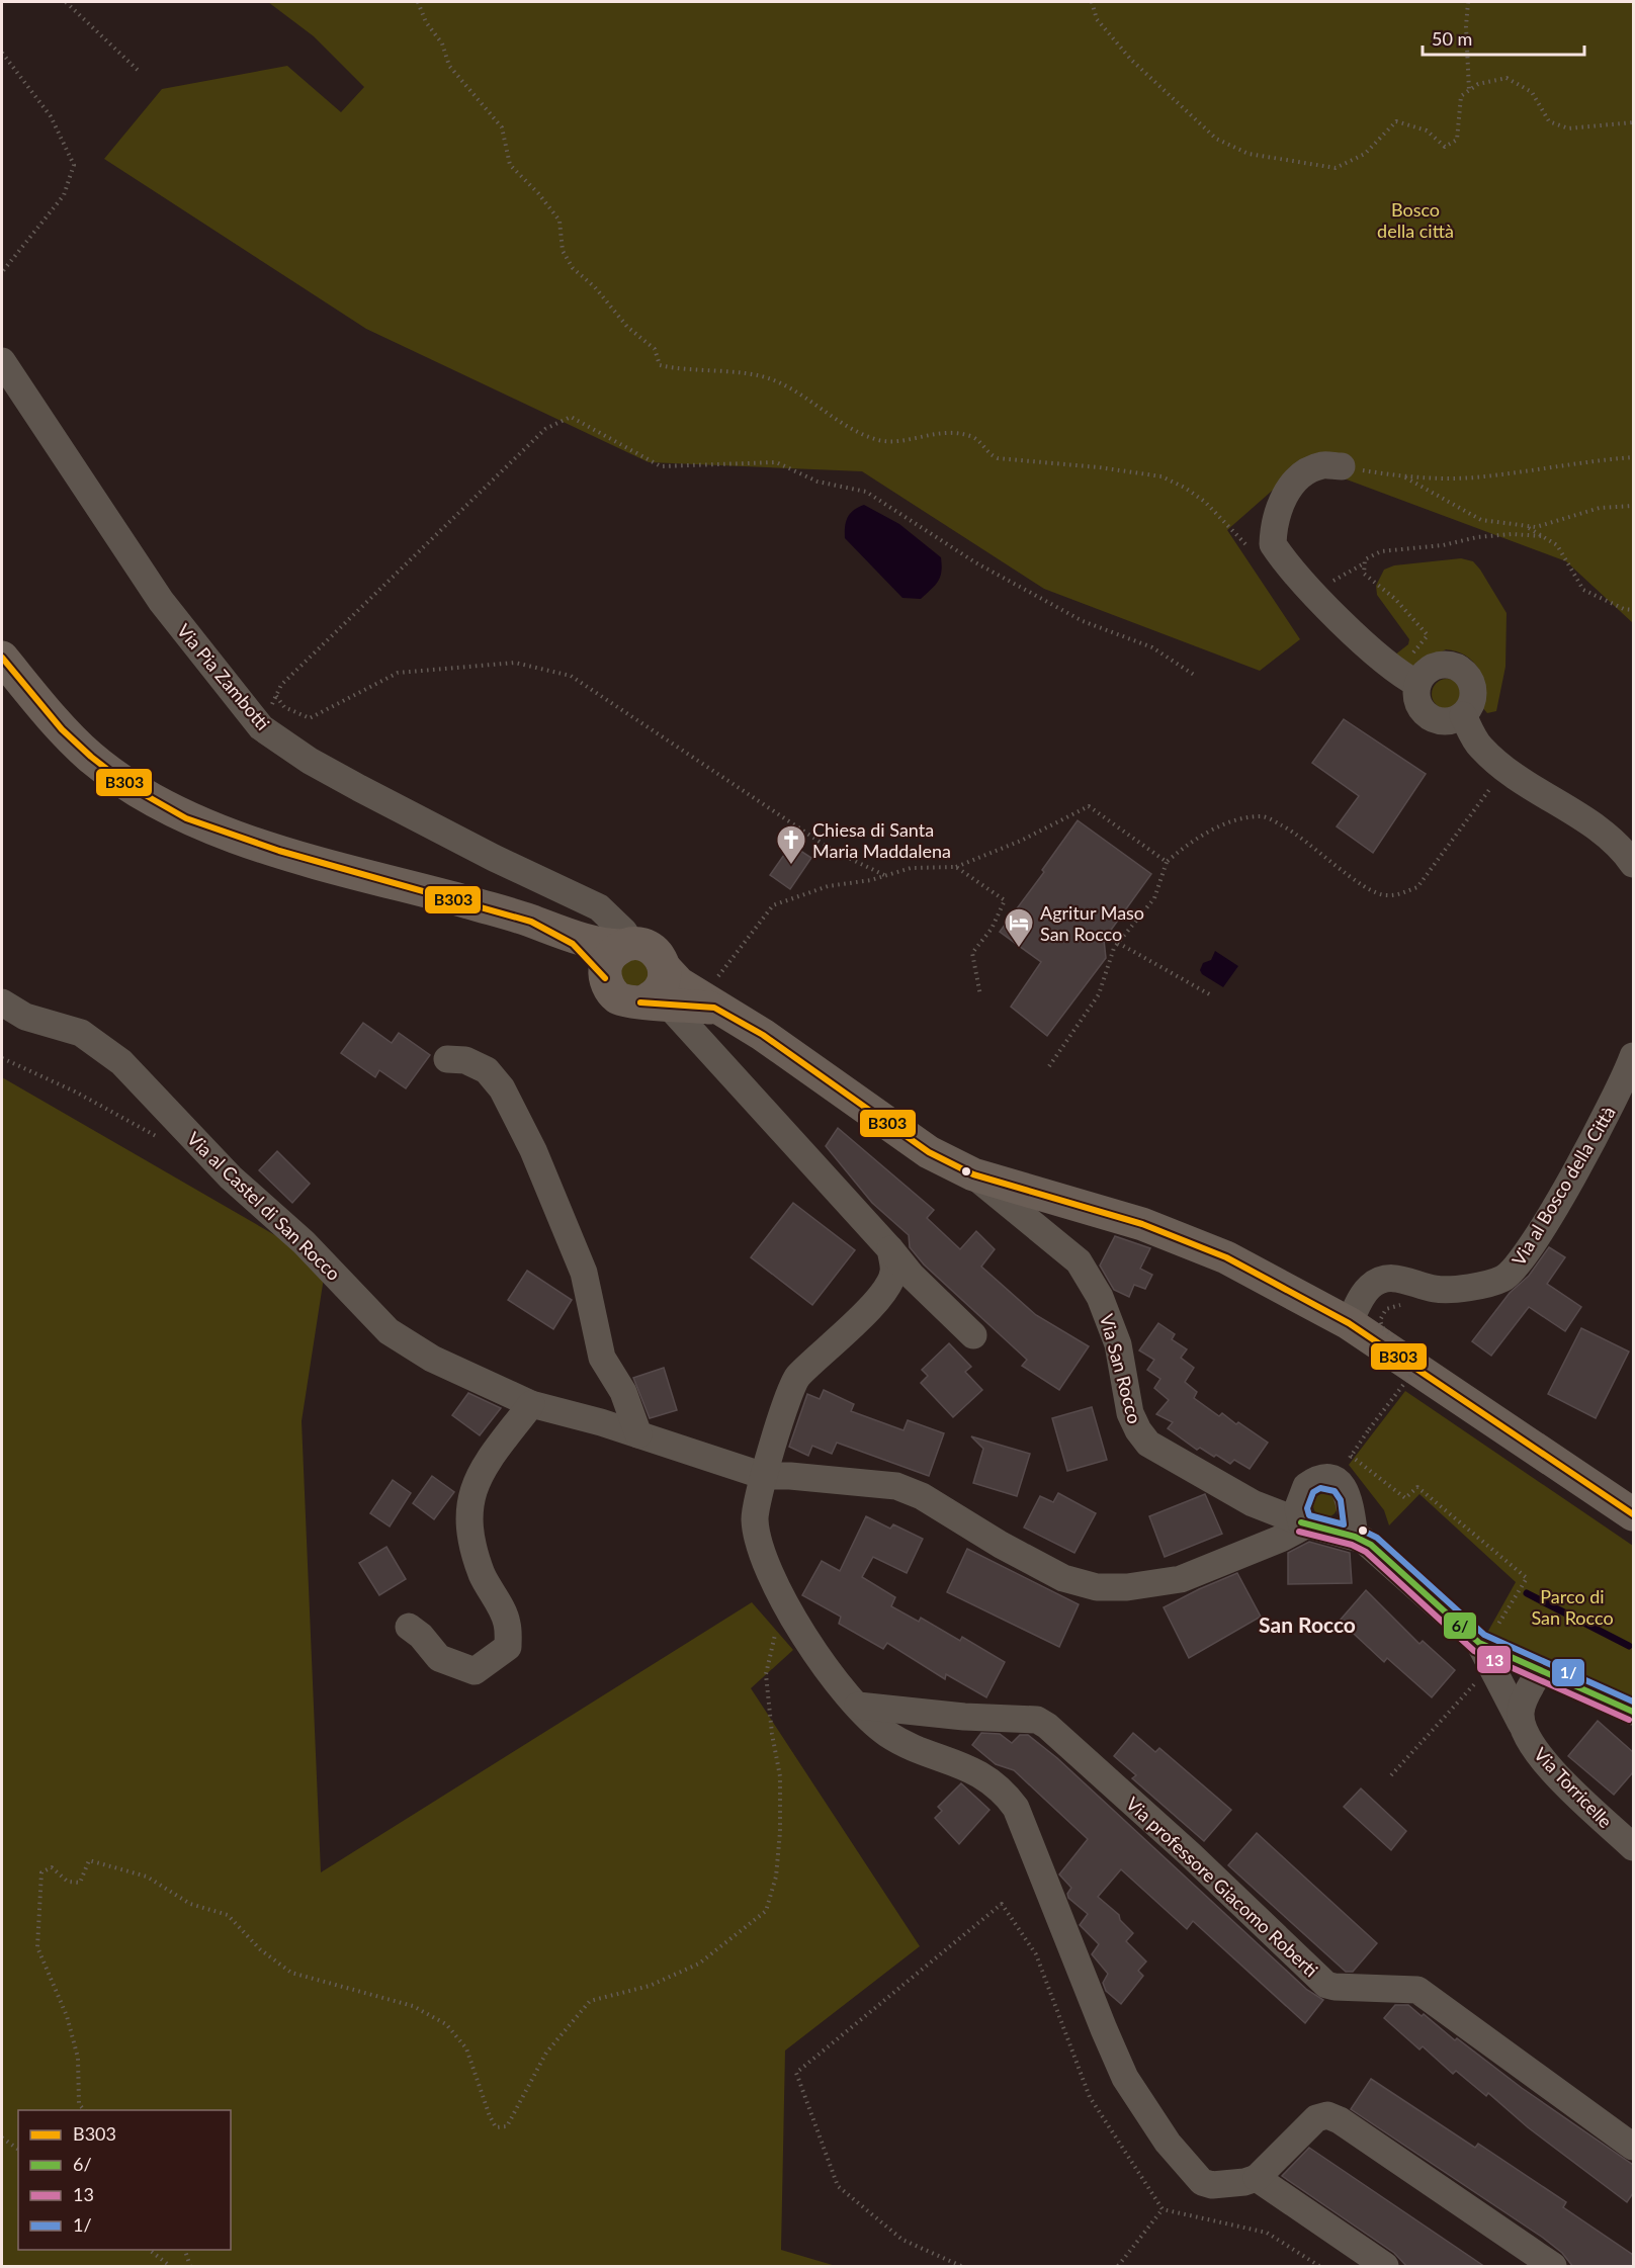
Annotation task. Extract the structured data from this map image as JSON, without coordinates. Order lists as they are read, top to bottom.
{
  "streets": {
    "street": [
      "Via Pia Zambotti",
      "Via al Bosco della Città",
      "Via al Castel di San Rocco",
      "Via San Rocco",
      "Via Torricelle",
      "Via professore Giacomo Roberti"
    ]
  },
  "crossings": [
    ["Via al Castel di San Rocco", "Via San Rocco"],
    ["Via San Rocco", "Via Torricelle"]
  ],
  "districts": ["San Rocco"],
  "parks": ["Bosco della città", "Parco di San Rocco"],
  "places": {
    "church": ["Chiesa di Santa Maria Maddalena"],
    "hotel": ["Agritur Maso San Rocco"]
  },
  "lines": [
    "transit line B303",
    "transit line 1/",
    "transit line 6/",
    "transit line 13"
  ],
  "legend": [
    "B303",
    "6/",
    "13",
    "1/"
  ],
  "scale_bar": "50 m"
}
